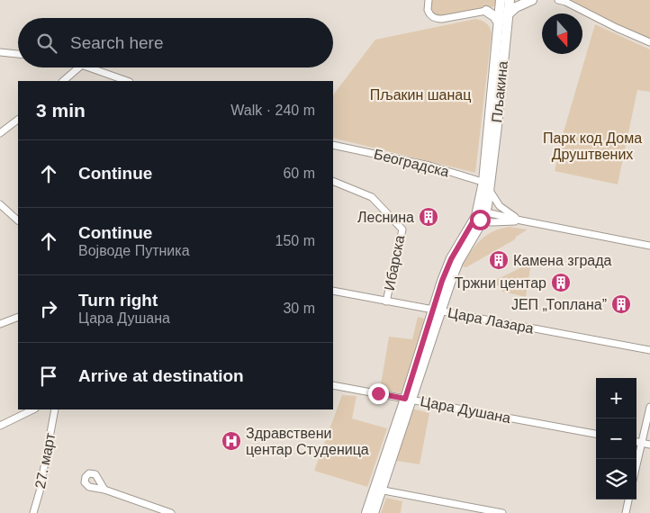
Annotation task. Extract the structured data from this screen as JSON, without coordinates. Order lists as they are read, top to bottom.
{
  "streets": {
    "main road": ["Пљакина"],
    "street": [
      "Београдска",
      "Ибарска",
      "Цара Лазара",
      "Цара Душана",
      "27. март"
    ]
  },
  "crossings": [
    ["Пљакина", "Београдска"],
    ["Ибарска", "Цара Лазара"]
  ],
  "parks": ["Пљакин шанац", "Парк код Дома Друштвених"],
  "places": {
    "building": [
      "Леснина",
      "Камена зграда",
      "Тржни центар",
      "ЈЕП „Топлана”"
    ],
    "hospital": ["Здравствени центар Студеница"]
  },
  "north": "bottom",
  "page": {
    "search": "Search here",
    "heading": ["3 min", "Walk · 240 m"],
    "list": [
      ["Continue", "60 m"],
      ["Continue", "Војводе Путника", "150 m"],
      ["Turn right", "Цара Душана", "30 m"],
      "Arrive at destination"
    ],
    "map_buttons": ["+", "−"]
  }
}
